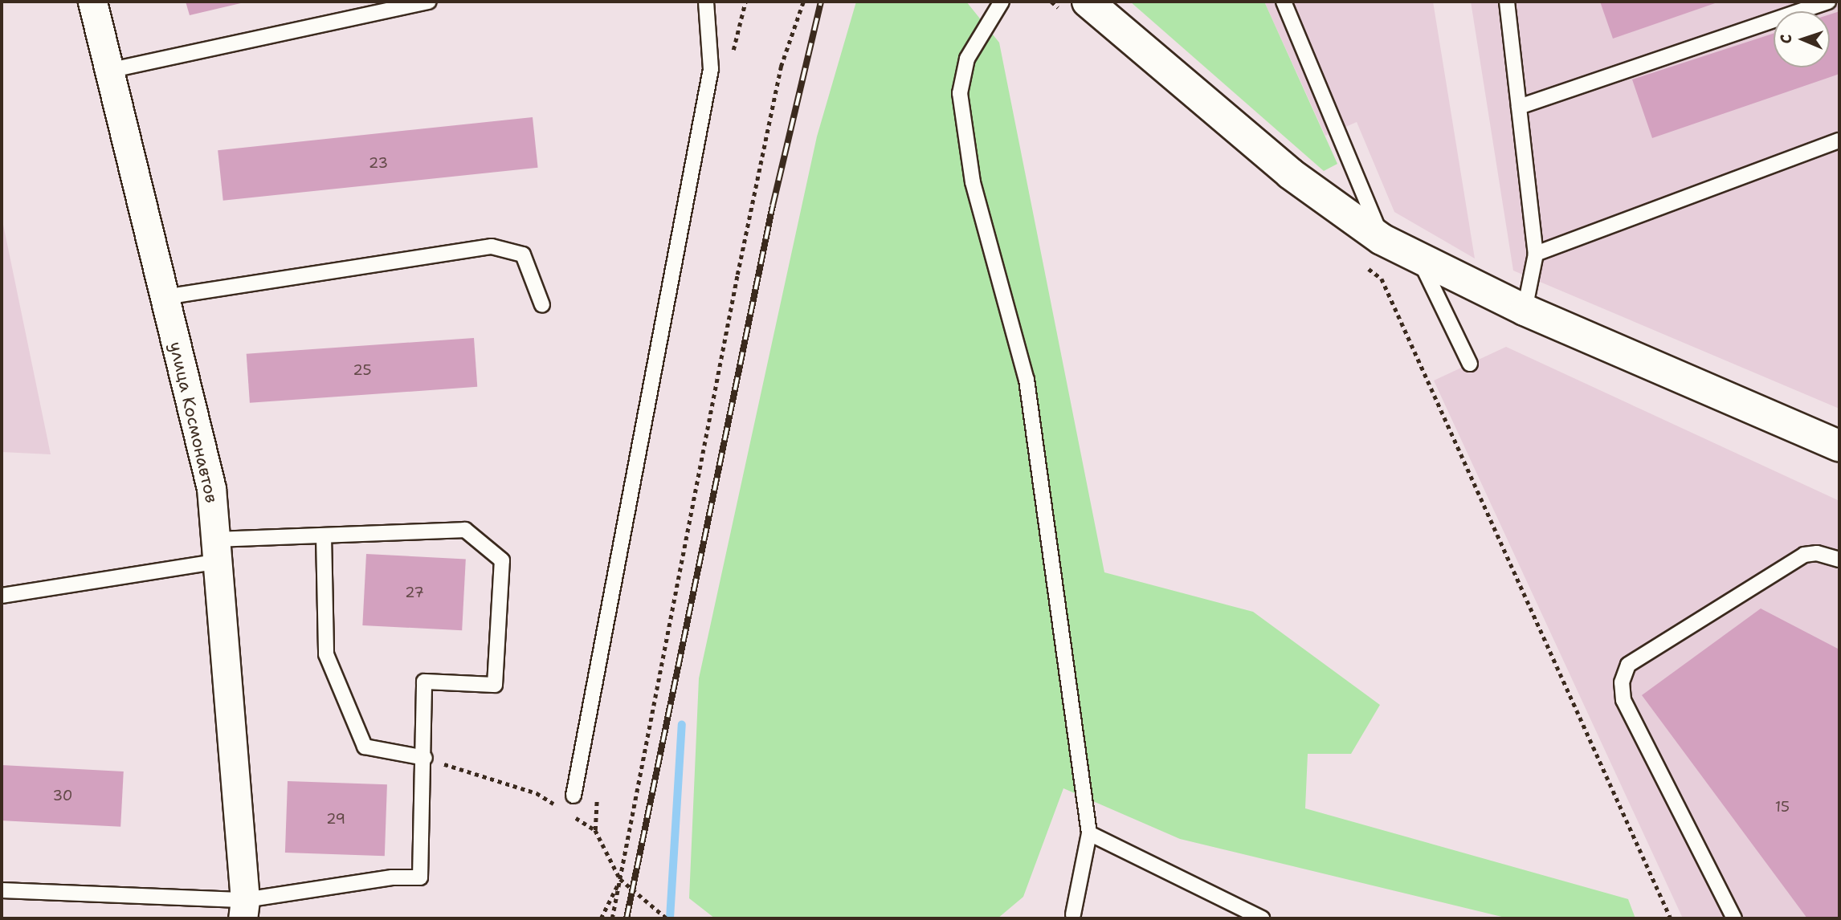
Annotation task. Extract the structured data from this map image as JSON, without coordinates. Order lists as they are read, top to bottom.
{
  "streets": {
    "street": ["улица Космонавтов"]
  },
  "house_numbers": [
    "23",
    "25",
    "27",
    "30",
    "15",
    "29"
  ],
  "north": "left"
}
